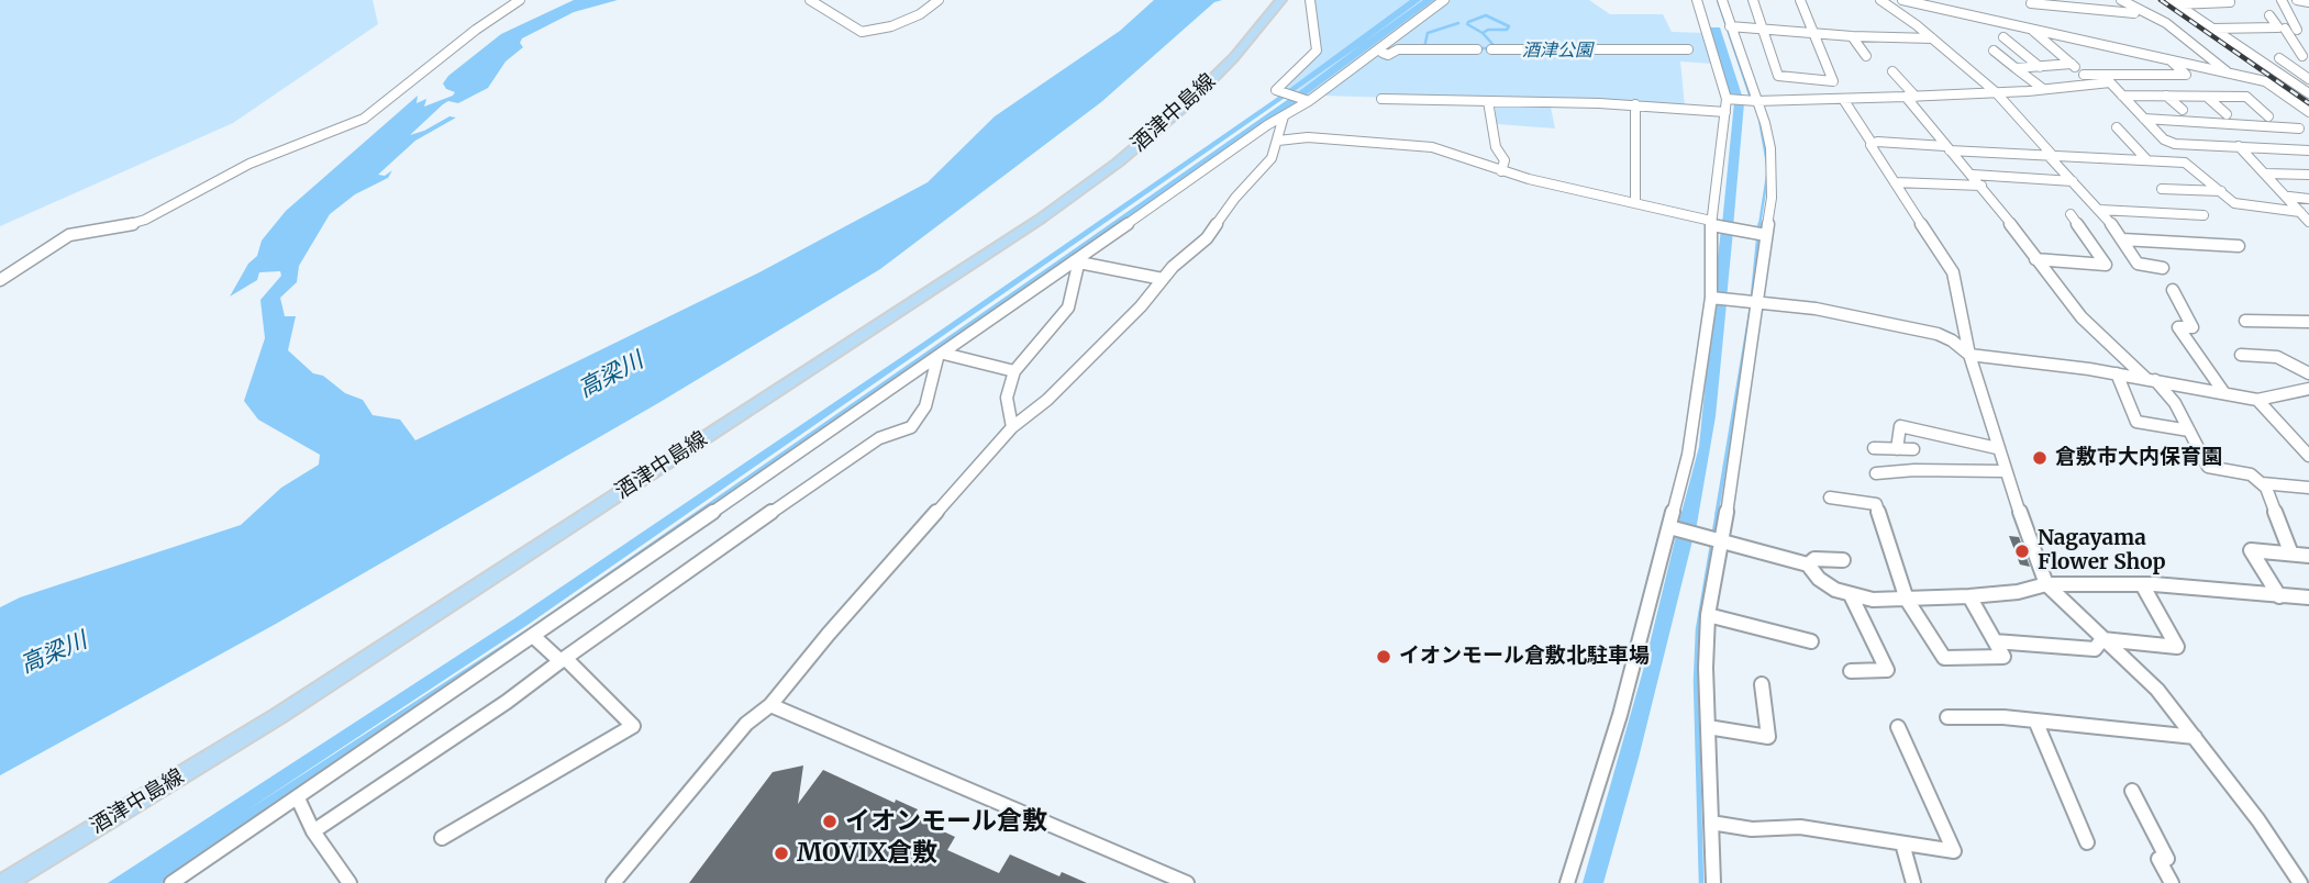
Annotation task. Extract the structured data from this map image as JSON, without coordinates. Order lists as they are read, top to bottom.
{
  "streets": {
    "main road": ["酒津中島線"]
  },
  "water": ["高梁川"],
  "parks": ["酒津公園"],
  "places": [
    "倉敷市大内保育園",
    "Nagayama Flower Shop",
    "イオンモール倉敷北駐車場",
    "イオンモール倉敷",
    "MOVIX倉敷"
  ]
}
